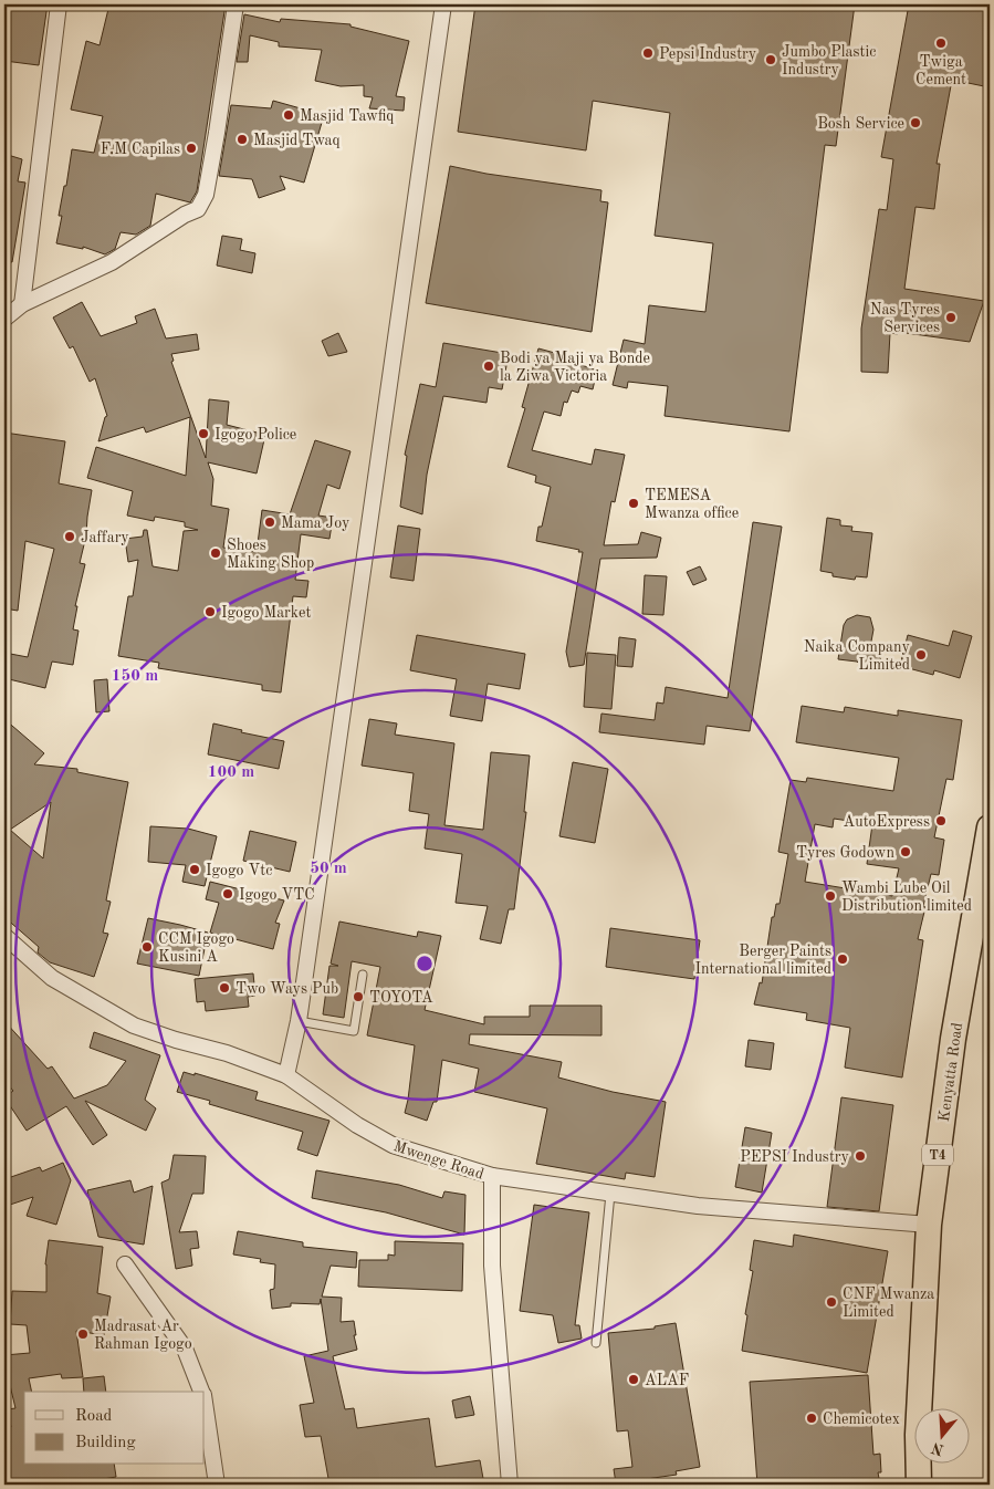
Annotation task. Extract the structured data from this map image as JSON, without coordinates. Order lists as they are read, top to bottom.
{
  "streets": {
    "highway": ["Kenyatta Road", "T4"],
    "street": ["Mwenge Road"]
  },
  "crossings": [
    ["Kenyatta Road", "Mwenge Road"]
  ],
  "places": [
    "Twiga Cement",
    "Pepsi Industry",
    "Jumbo Plastic Industry",
    "Masjid Tawfiq",
    "Bosh Service",
    "Masjid Twaq",
    "F.M Capilas",
    "Nas Tyres Services",
    "Bodi ya Maji ya Bonde la Ziwa Victoria",
    "Igogo Police",
    "TEMESA Mwanza office",
    "Mama Joy",
    "Jaffary",
    "Shoes Making Shop",
    "Igogo Market",
    "Naika Company Limited",
    "AutoExpress",
    "Tyres Godown",
    "Igogo Vtc",
    "Igogo VTC",
    "Wambi Lube Oil Distribution limited",
    "CCM Igogo Kusini A",
    "Berger Paints International limited",
    "Two Ways Pub",
    "TOYOTA",
    "PEPSI Industry",
    "CNF Mwanza Limited",
    "Madrasat Ar Rahman Igogo",
    "ALAF",
    "Chemicotex"
  ],
  "legend": ["Road", "Building"],
  "north": "bottom",
  "rings": ["150 m", "100 m", "50 m"]
}
